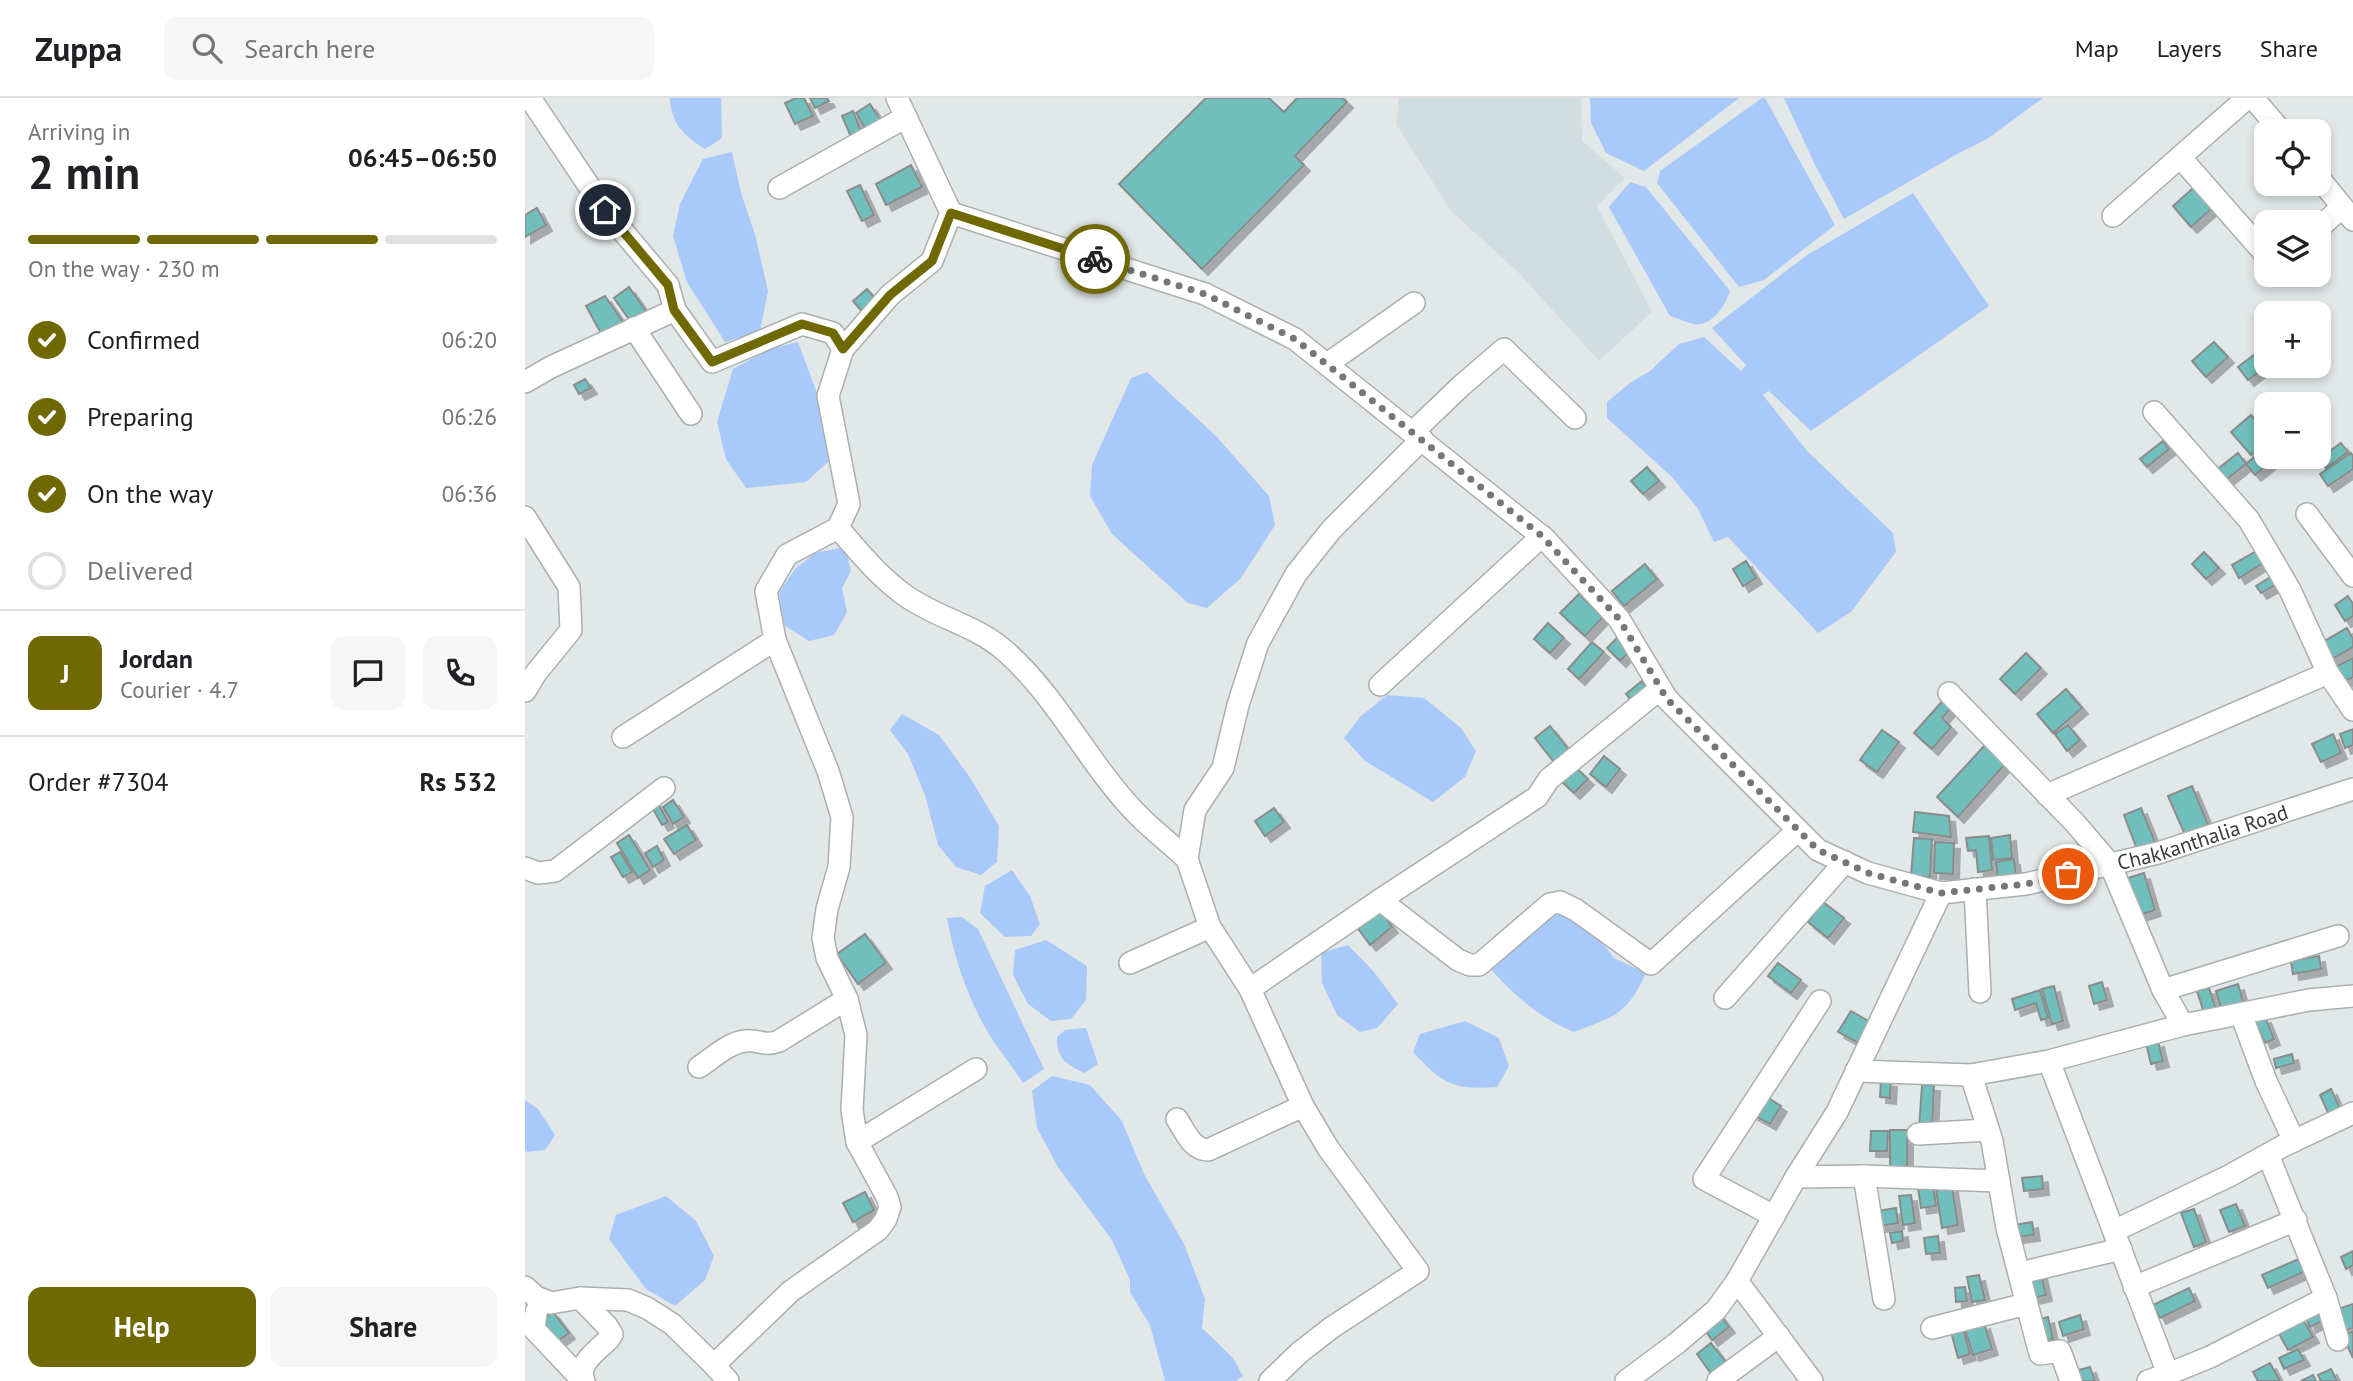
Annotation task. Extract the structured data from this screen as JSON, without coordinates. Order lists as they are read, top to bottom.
{
  "streets": {
    "street": ["Chakkanthalia Road"]
  },
  "page": {
    "header": "Zuppa",
    "search": "Search here",
    "nav": ["Map", "Layers", "Share"],
    "heading": ["2 min", "Arriving in", "06:45–06:50"],
    "panel": [
      "Jordan",
      "Courier · 4.7",
      "Order #7304",
      "Rs 532"
    ],
    "map_buttons": ["+", "−"],
    "bar": "On the way · 230 m",
    "list": [
      ["Confirmed", "06:20"],
      ["Preparing", "06:26"],
      ["On the way", "06:36"],
      "Delivered"
    ],
    "round": "J",
    "buttons": ["Help", "Share"]
  }
}
